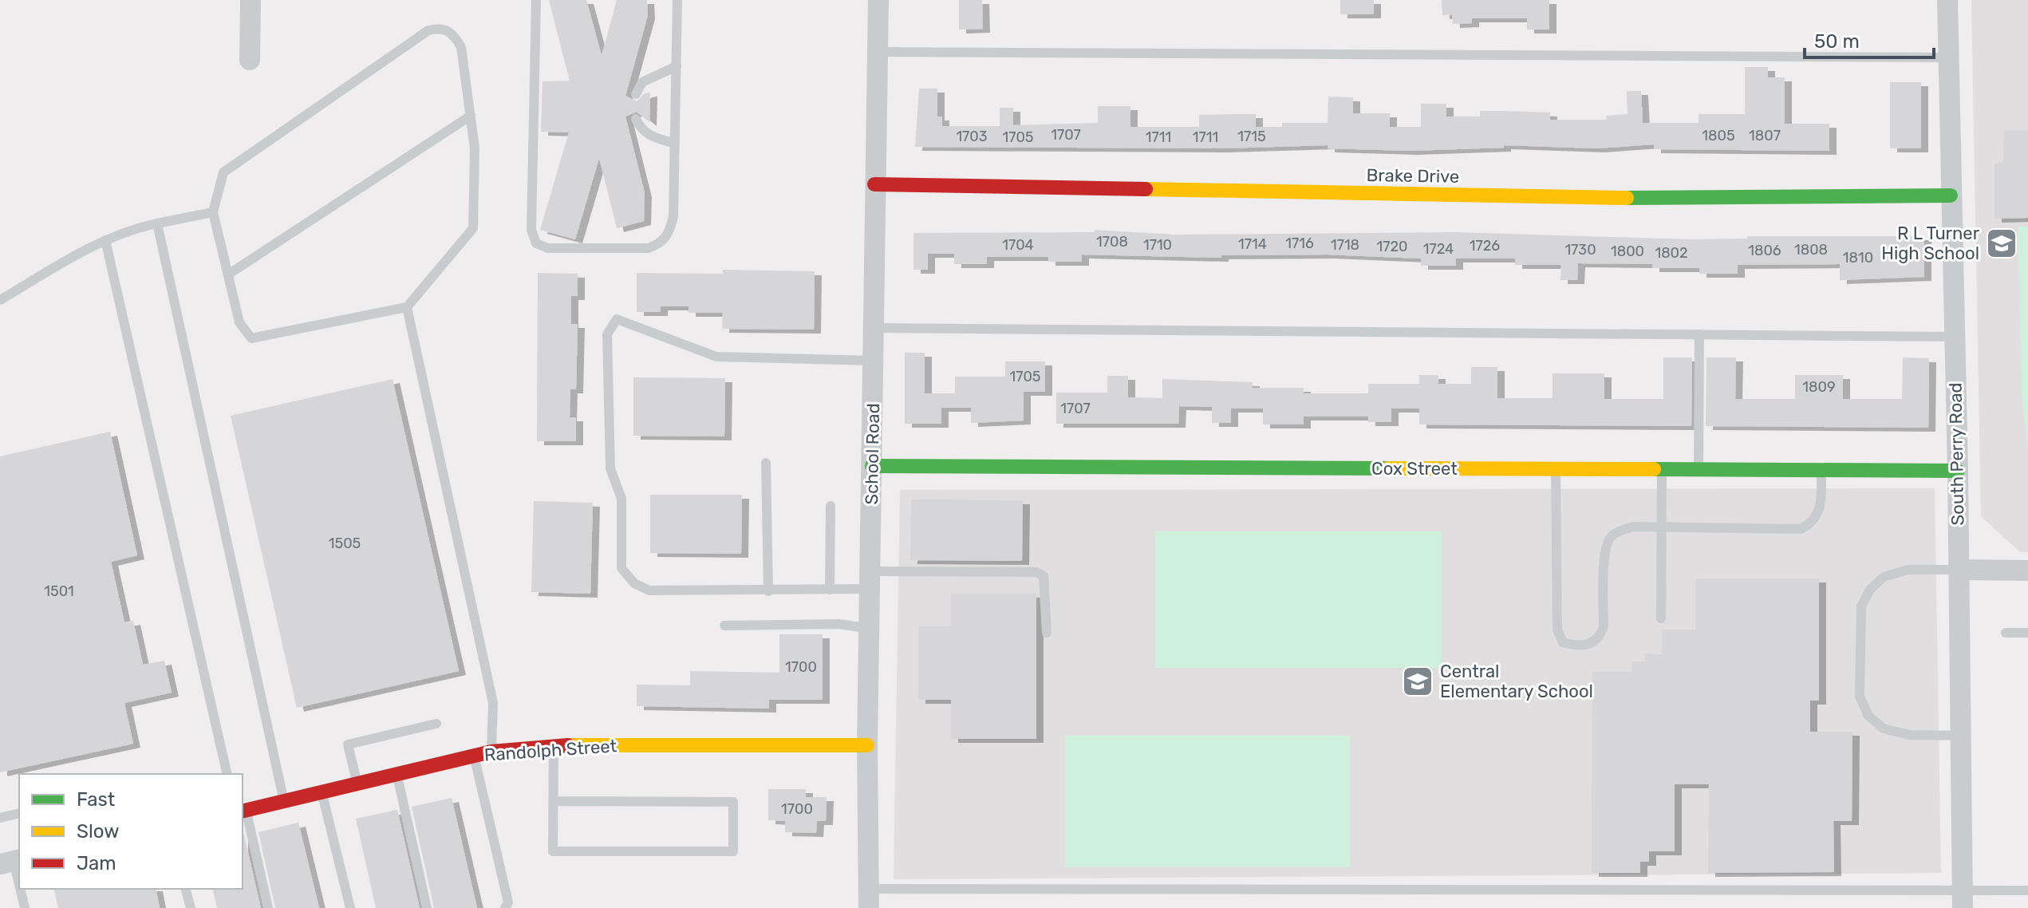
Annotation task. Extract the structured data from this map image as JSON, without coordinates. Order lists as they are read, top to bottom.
{
  "streets": {
    "street": [
      "Brake Drive",
      "School Road",
      "South Perry Road",
      "Cox Street",
      "Randolph Street"
    ]
  },
  "crossings": [
    ["Brake Drive", "School Road"],
    ["Brake Drive", "South Perry Road"],
    ["School Road", "Cox Street"],
    ["School Road", "Randolph Street"],
    ["South Perry Road", "Cox Street"]
  ],
  "places": {
    "school or university": ["R L Turner High School", "Central Elementary School"]
  },
  "house_numbers": [
    "1707",
    "1805",
    "1807",
    "1703",
    "1715",
    "1705",
    "1711",
    "1711",
    "1708",
    "1716",
    "1714",
    "1704",
    "1710",
    "1718",
    "1726",
    "1720",
    "1724",
    "1730",
    "1808",
    "1806",
    "1800",
    "1802",
    "1810",
    "1705",
    "1809",
    "1707",
    "1505",
    "1501",
    "1700",
    "1700"
  ],
  "legend": ["Fast", "Slow", "Jam"],
  "scale_bar": "50 m"
}
